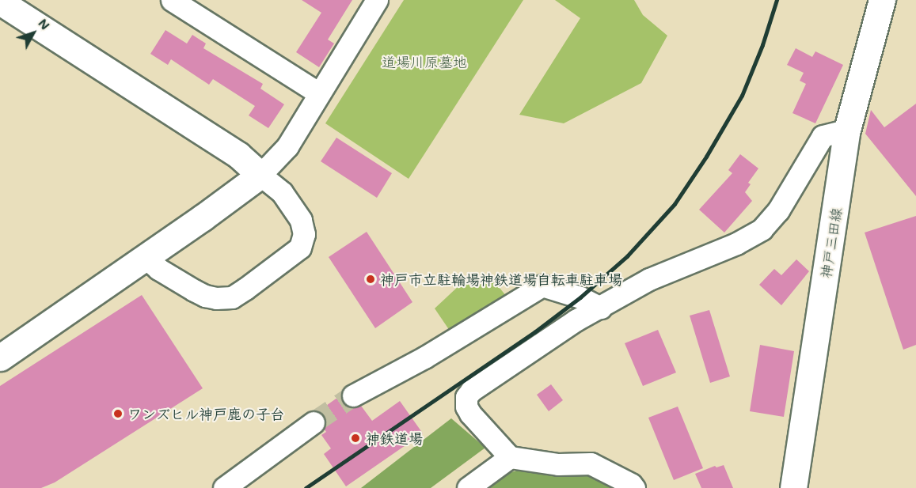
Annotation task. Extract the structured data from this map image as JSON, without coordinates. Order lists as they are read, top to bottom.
{
  "streets": {
    "street": ["神戸三田線"]
  },
  "parks": ["道場川原墓地"],
  "places": ["神戸市立駐輪場神鉄道場自転車駐車場", "ワンズヒル神戸鹿の子台", "神鉄道場"],
  "north": "top right"
}
